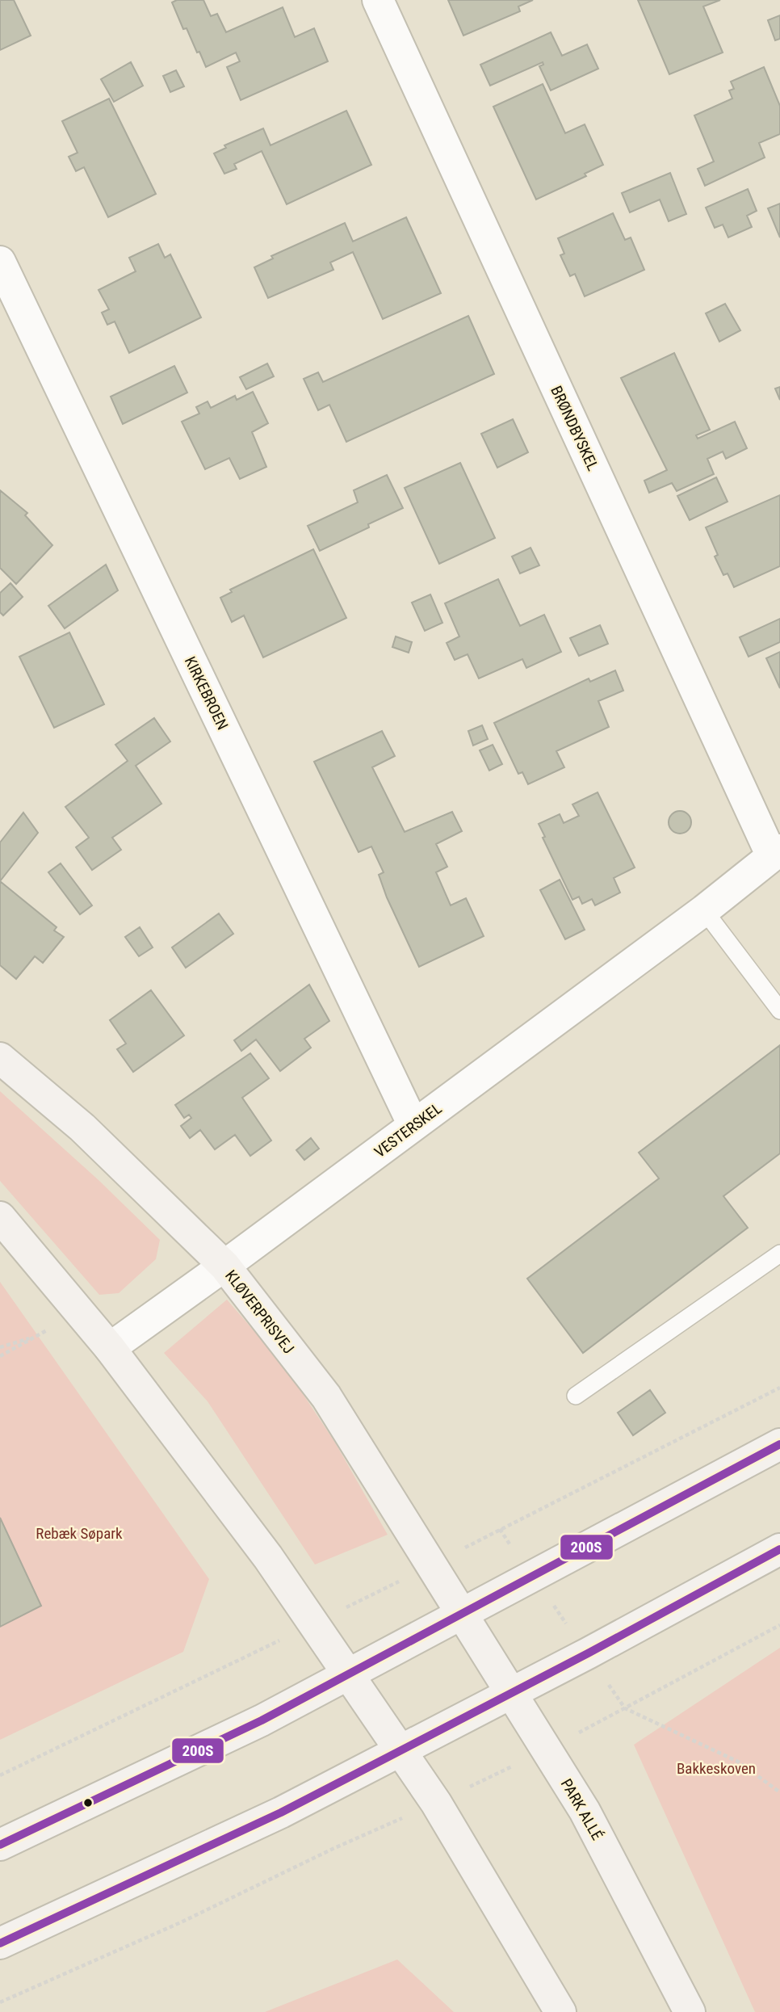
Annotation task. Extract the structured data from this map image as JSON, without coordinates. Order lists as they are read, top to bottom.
{
  "streets": {
    "street": [
      "BRØNDBYSKEL",
      "KIRKEBROEN",
      "VESTERSKEL",
      "KLØVERPRISVEJ",
      "PARK ALLÉ"
    ]
  },
  "crossings": [
    ["BRØNDBYSKEL", "VESTERSKEL"],
    ["KIRKEBROEN", "VESTERSKEL"],
    ["VESTERSKEL", "KLØVERPRISVEJ"],
    ["KLØVERPRISVEJ", "PARK ALLÉ"]
  ],
  "parks": ["Rebæk Søpark", "Bakkeskoven"],
  "lines": ["transit line 200S"]
}
